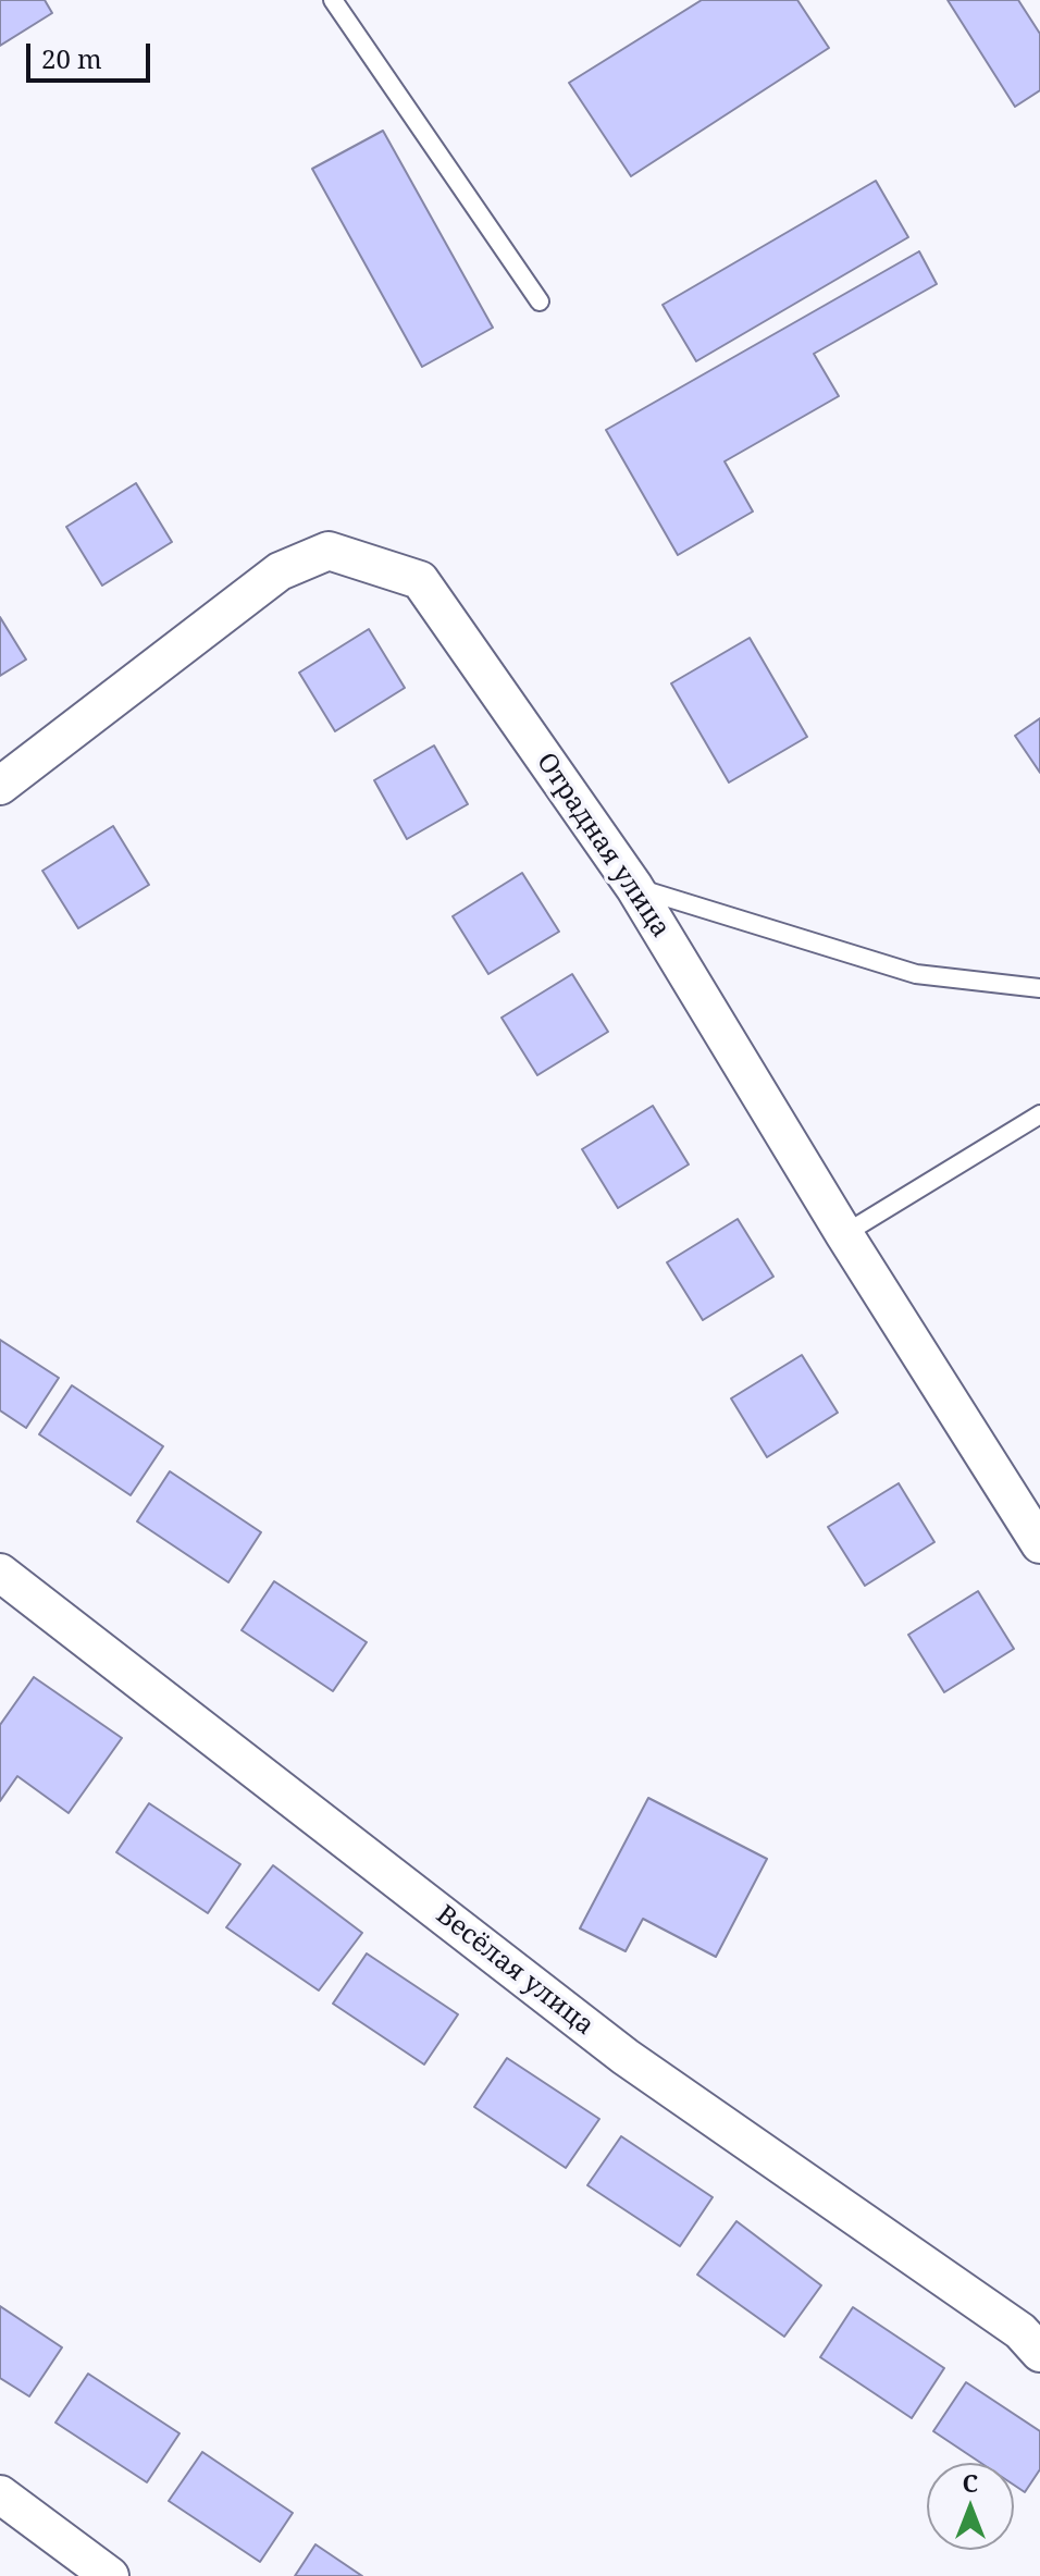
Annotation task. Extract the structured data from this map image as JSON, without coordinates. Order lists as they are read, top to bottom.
{
  "streets": {
    "street": ["Отрадная улица", "Весёлая улица"]
  },
  "scale_bar": "20 m",
  "north": "top"
}
